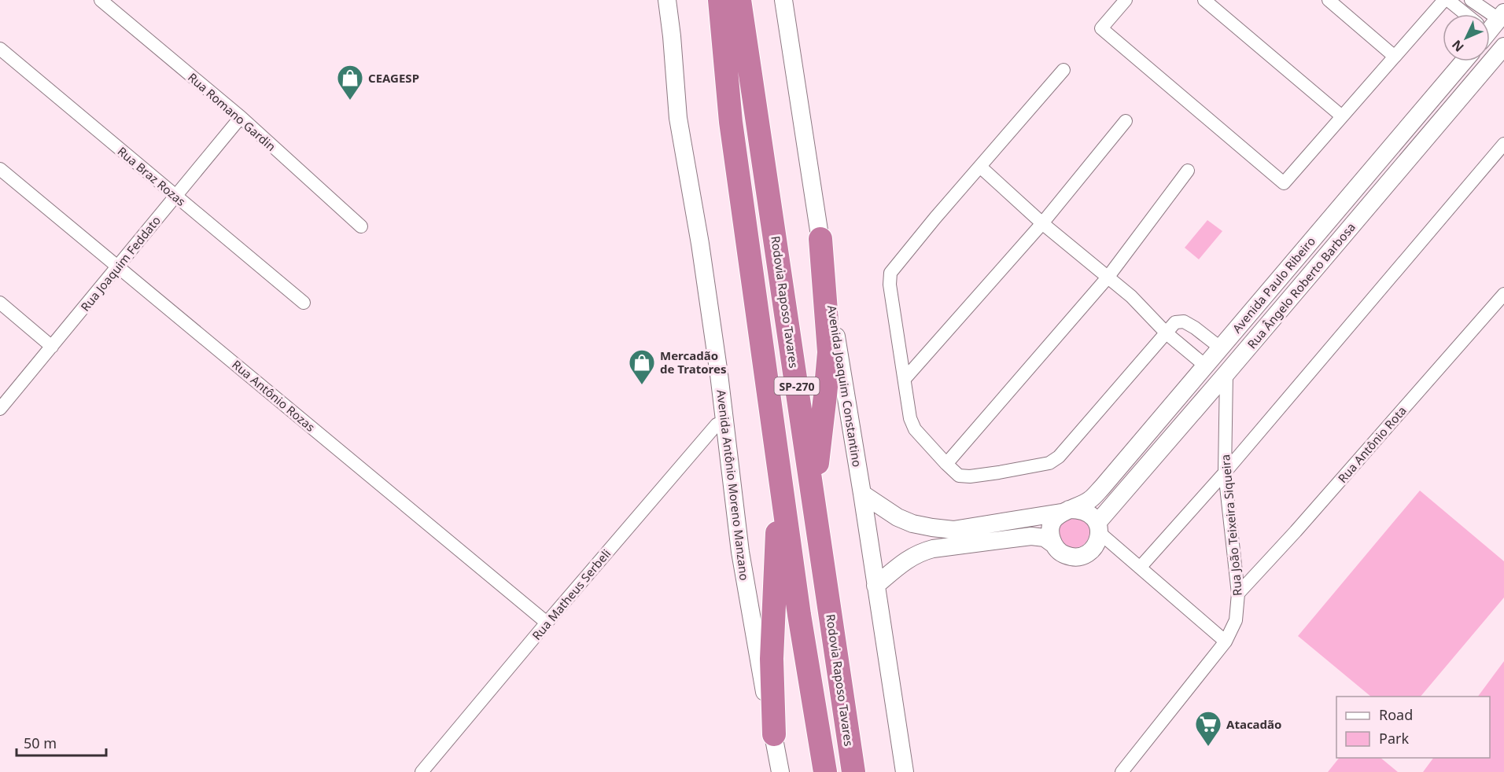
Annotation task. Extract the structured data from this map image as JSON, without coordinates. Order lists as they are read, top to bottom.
{
  "streets": {
    "highway": ["Rodovia Raposo Tavares", "SP-270"],
    "street": [
      "Rua Romano Gardin",
      "Rua Braz Rozas",
      "Rua Joaquim Feddato",
      "Avenida Paulo Ribeiro",
      "Rua Ângelo Roberto Barbosa",
      "Avenida Joaquim Constantino",
      "Rua Antônio Rozas",
      "Rua Antônio Rota",
      "Avenida Antônio Moreno Manzano",
      "Rua João Teixeira Siqueira",
      "Rua Matheus Serbeli"
    ]
  },
  "crossings": [
    ["Rua Romano Gardin", "Rua Joaquim Feddato"],
    ["Rua Braz Rozas", "Rua Joaquim Feddato"],
    ["Rua Joaquim Feddato", "Rua Antônio Rozas"],
    ["Avenida Paulo Ribeiro", "Rua Ângelo Roberto Barbosa"],
    ["Avenida Paulo Ribeiro", "Avenida Joaquim Constantino"],
    ["Rua Ângelo Roberto Barbosa", "Rua João Teixeira Siqueira"],
    ["Rua Antônio Rozas", "Rua Matheus Serbeli"],
    ["Rua Antônio Rota", "Rua João Teixeira Siqueira"],
    ["Avenida Antônio Moreno Manzano", "Rua Matheus Serbeli"]
  ],
  "places": {
    "shop": ["CEAGESP", "Mercadão de Tratores"],
    "supermarket": ["Atacadão"]
  },
  "legend": ["Road", "Park"],
  "scale_bar": "50 m",
  "north": "bottom left"
}
